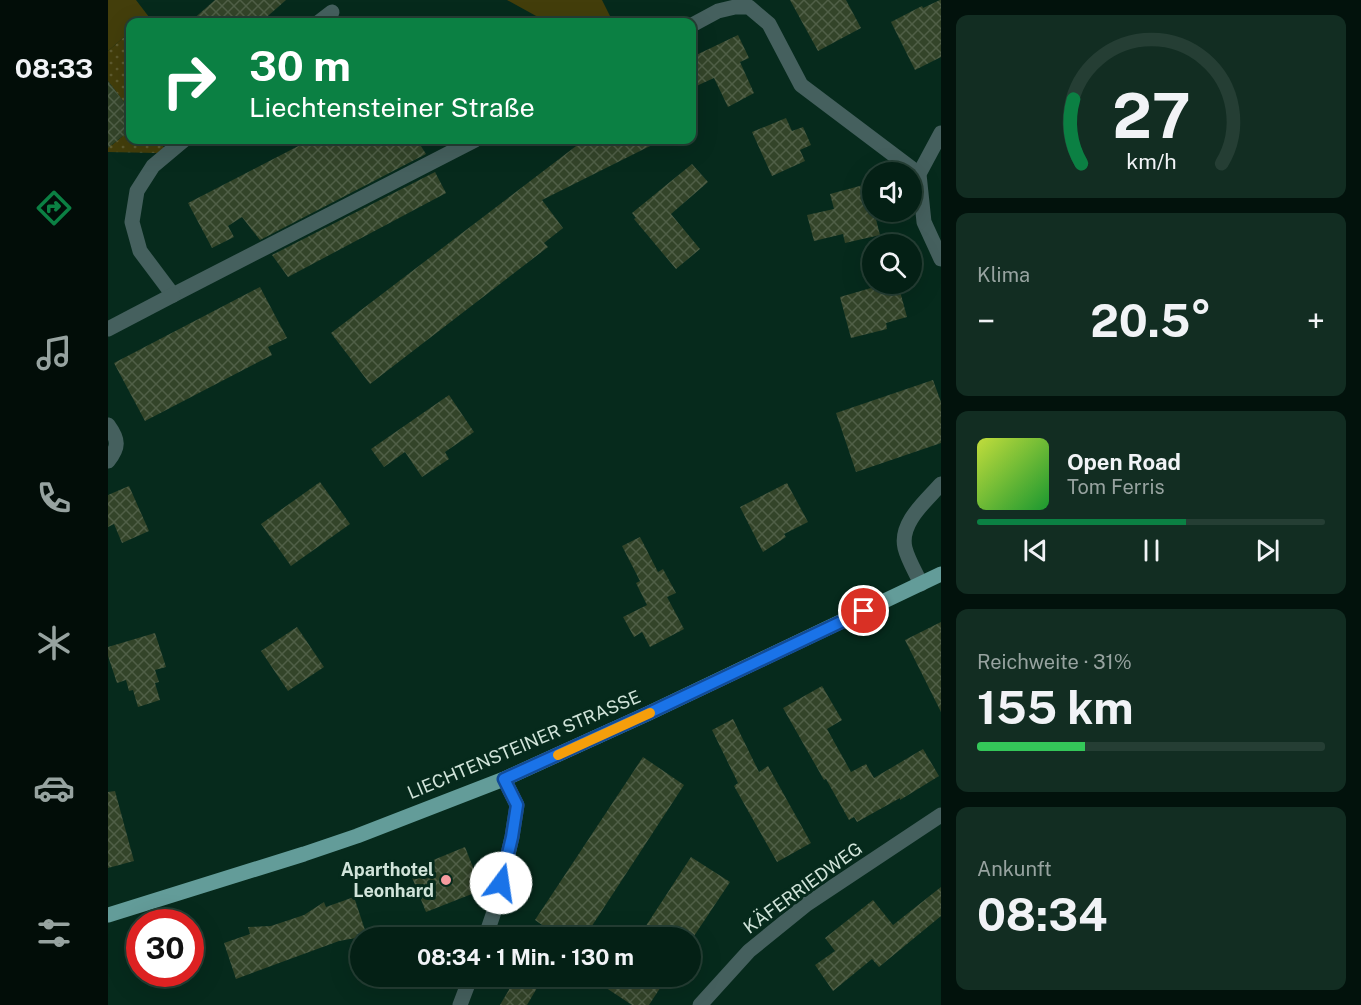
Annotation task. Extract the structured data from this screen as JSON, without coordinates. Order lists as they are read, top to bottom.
{
  "streets": {
    "main road": ["LIECHTENSTEINER STRASSE"],
    "street": ["KÄFERRIEDWEG"]
  },
  "places": ["Aparthotel Leonhard"],
  "page": {
    "tabs": "08:33",
    "turn": ["30 m", "Liechtensteiner Straße"],
    "tile": [
      "Klima",
      ["Reichweite · 31%", "155 km"],
      ["Ankunft", "08:34"]
    ],
    "heat": ["−", "20.5°", "+"],
    "song": ["Open Road", "Tom Ferris"],
    "limit": "30",
    "trip": "08:34 · 1 Min. · 130 m",
    "gauge": ["27", "km/h"]
  }
}
